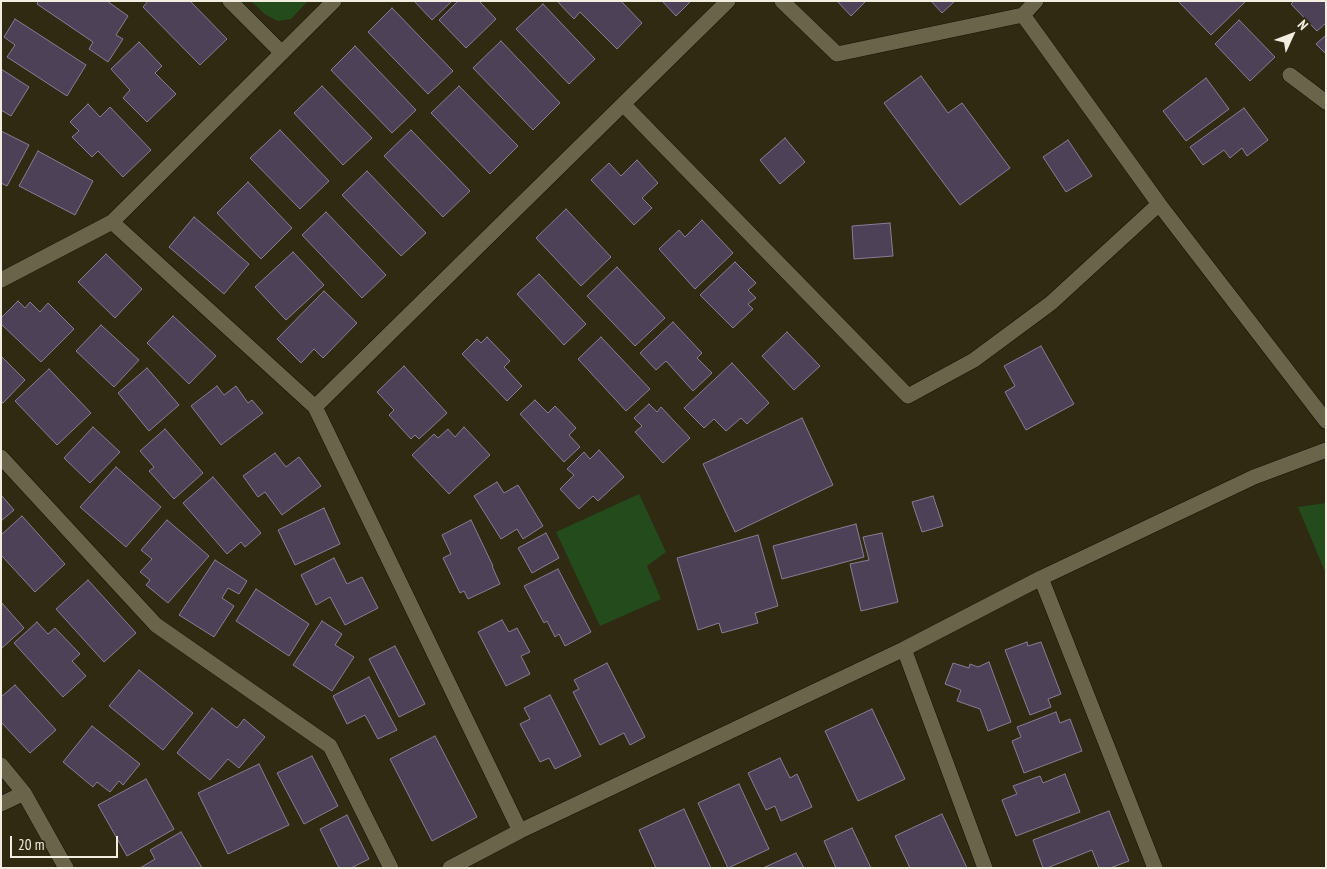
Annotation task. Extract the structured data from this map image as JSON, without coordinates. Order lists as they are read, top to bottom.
{
  "scale_bar": "20 m",
  "north": "top right"
}
